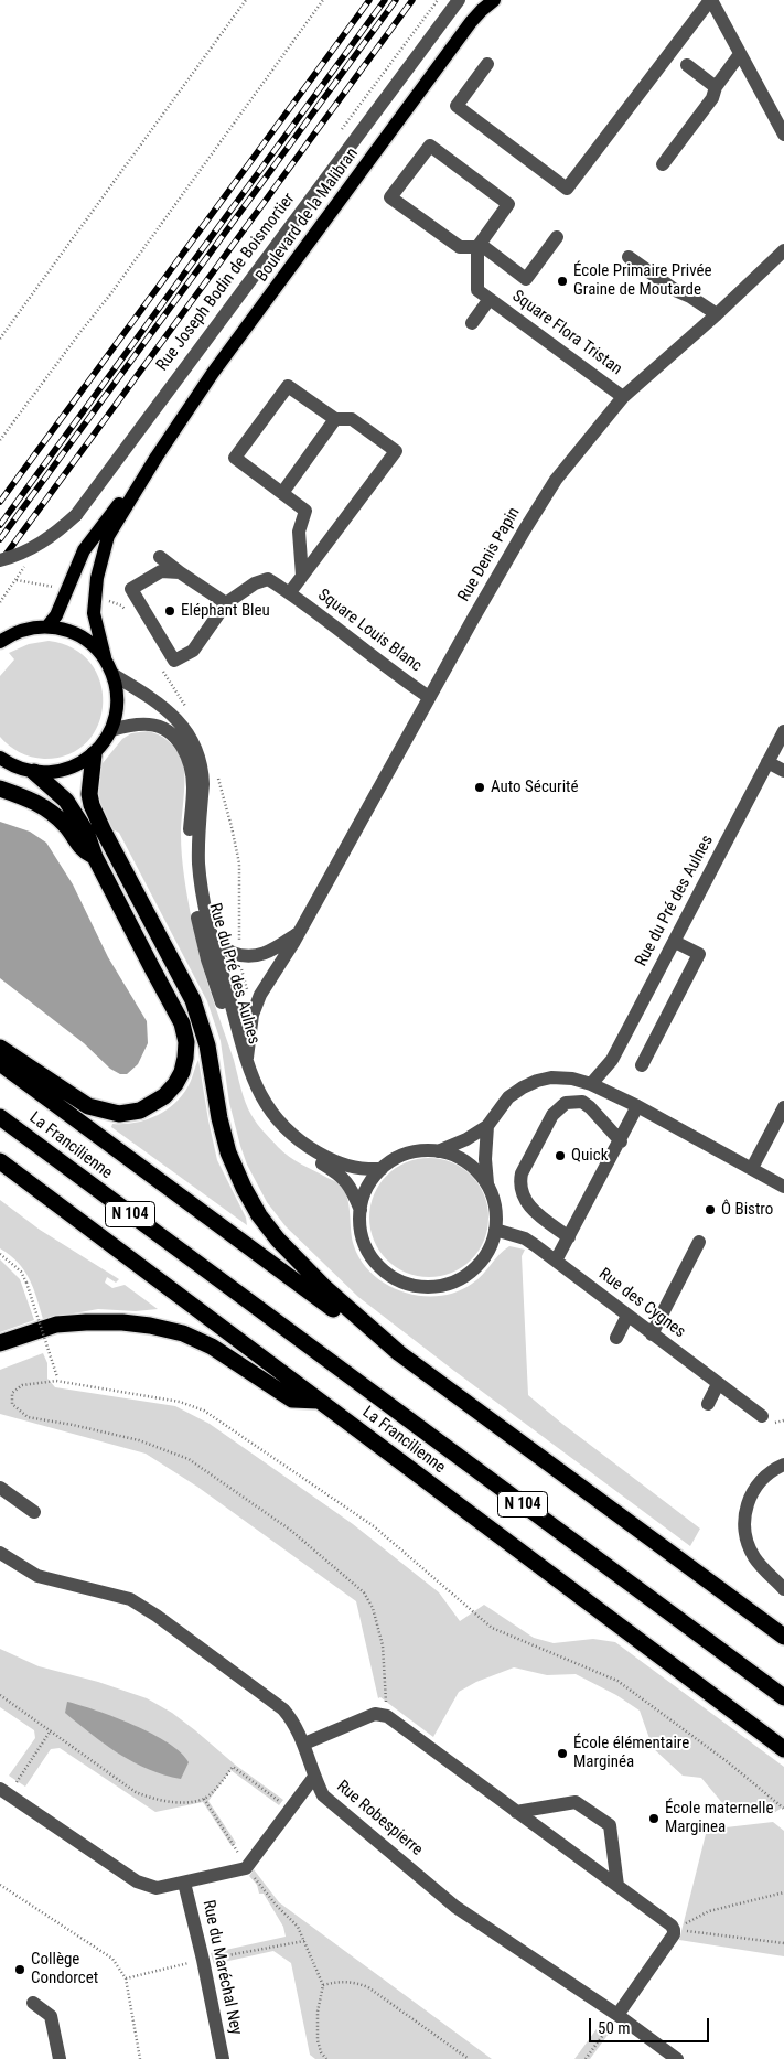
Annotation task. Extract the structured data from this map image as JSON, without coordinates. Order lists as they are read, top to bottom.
{
  "streets": {
    "highway": ["La Francilienne", "N 104"],
    "main road": ["Boulevard de la Malibran"],
    "street": [
      "Rue Joseph Bodin de Boismortier",
      "Square Flora Tristan",
      "Rue Denis Papin",
      "Square Louis Blanc",
      "Rue du Pré des Aulnes",
      "Rue des Cygnes",
      "Rue Robespierre",
      "Rue du Maréchal Ney"
    ]
  },
  "crossings": [
    ["Square Flora Tristan", "Rue Denis Papin"],
    ["Rue Denis Papin", "Square Louis Blanc"],
    ["Rue Denis Papin", "Rue du Pré des Aulnes"],
    ["Rue du Pré des Aulnes", "Rue des Cygnes"]
  ],
  "places": [
    "École Primaire Privée Graine de Moutarde",
    "Eléphant Bleu",
    "Auto Sécurité",
    "Quick",
    "Ô Bistro",
    "École élémentaire Marginéa",
    "École maternelle Marginea",
    "Collège Condorcet"
  ],
  "scale_bar": "50 m"
}
